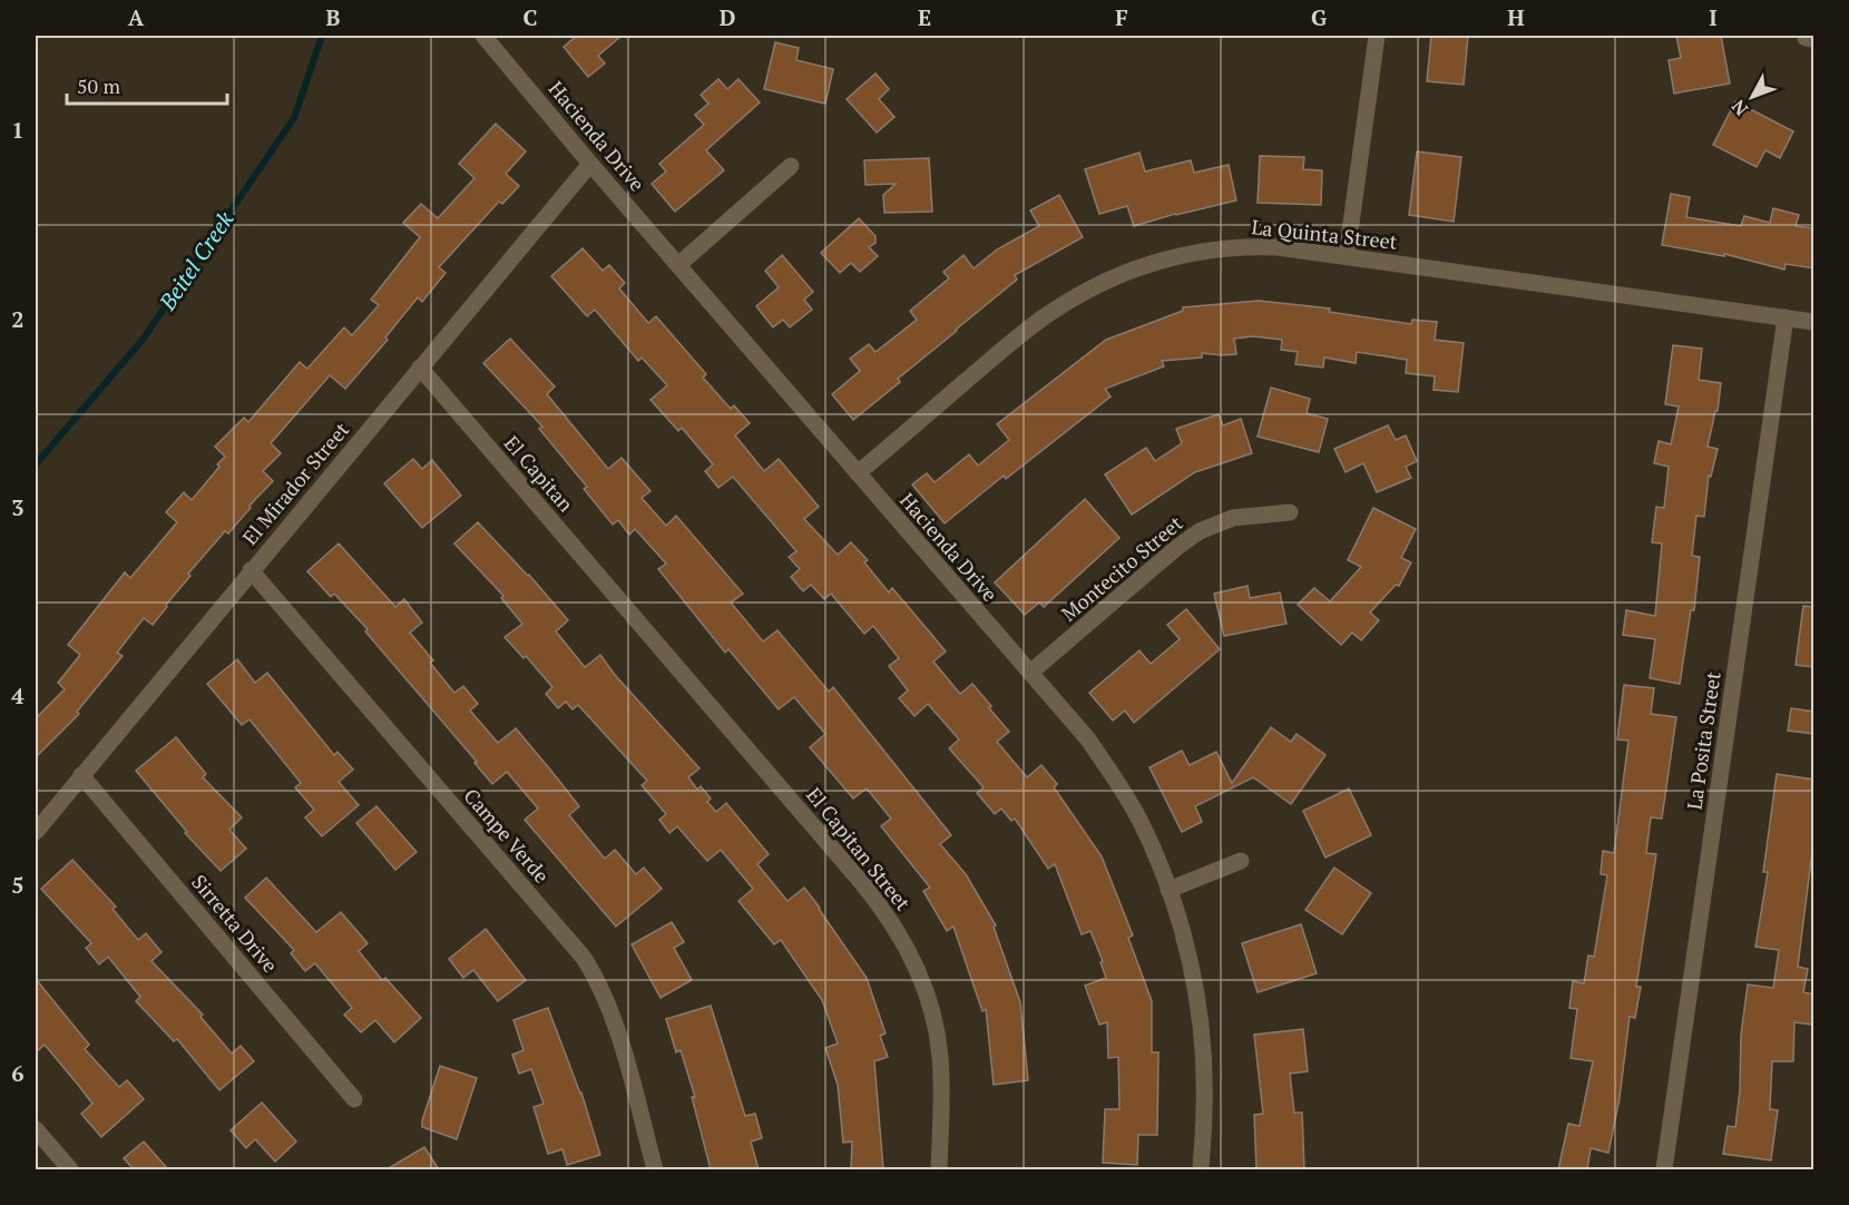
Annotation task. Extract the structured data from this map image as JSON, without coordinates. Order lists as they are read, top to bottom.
{
  "streets": {
    "street": [
      "Hacienda Drive",
      "La Quinta Street",
      "El Capitan",
      "El Mirador Street",
      "Montecito Street",
      "La Posita Street",
      "Campe Verde",
      "El Capitan Street",
      "Sirretta Drive"
    ]
  },
  "crossings": [
    ["Hacienda Drive", "La Quinta Street"],
    ["Hacienda Drive", "El Mirador Street"],
    ["Hacienda Drive", "Montecito Street"],
    ["La Quinta Street", "La Posita Street"],
    ["El Capitan", "El Mirador Street"],
    ["El Capitan", "El Capitan Street"],
    ["El Mirador Street", "Campe Verde"],
    ["El Mirador Street", "Sirretta Drive"]
  ],
  "water": ["Beitel Creek"],
  "scale_bar": "50 m",
  "north": "bottom left",
  "grid": {
    "columns": [
      "A",
      "B",
      "C",
      "D",
      "E",
      "F",
      "G",
      "H",
      "I"
    ],
    "rows": [
      "1",
      "2",
      "3",
      "4",
      "5",
      "6"
    ]
  }
}
